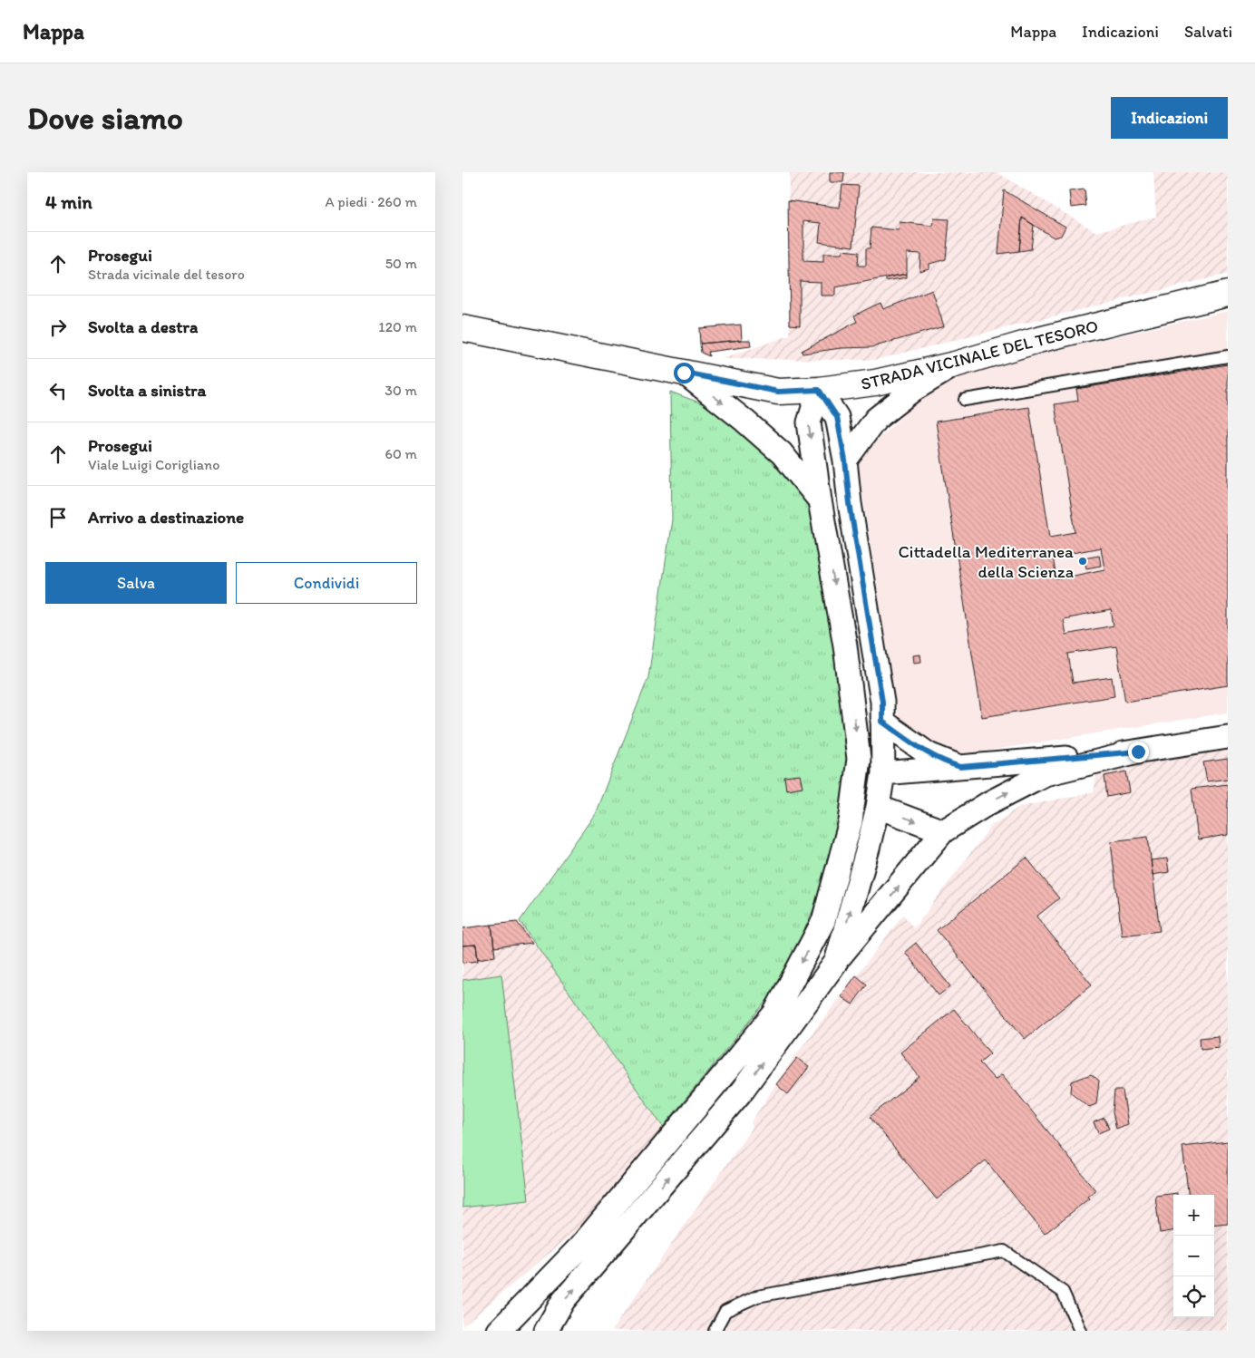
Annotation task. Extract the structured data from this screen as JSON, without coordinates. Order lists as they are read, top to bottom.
{
  "streets": {
    "main road": ["STRADA VICINALE DEL TESORO"]
  },
  "places": ["Cittadella Mediterranea della Scienza"],
  "page": {
    "header": "Mappa",
    "nav": ["Mappa", "Indicazioni", "Salvati"],
    "buttons": [
      "Indicazioni",
      ["Salva", "Condividi"]
    ],
    "title": "Dove siamo",
    "heading": ["4 min", "A piedi · 260 m"],
    "list": [
      ["Prosegui", "Strada vicinale del tesoro", "50 m"],
      ["Svolta a destra", "120 m"],
      ["Svolta a sinistra", "30 m"],
      ["Prosegui", "Viale Luigi Corigliano", "60 m"],
      "Arrivo a destinazione"
    ],
    "map_buttons": ["+", "−"]
  }
}
